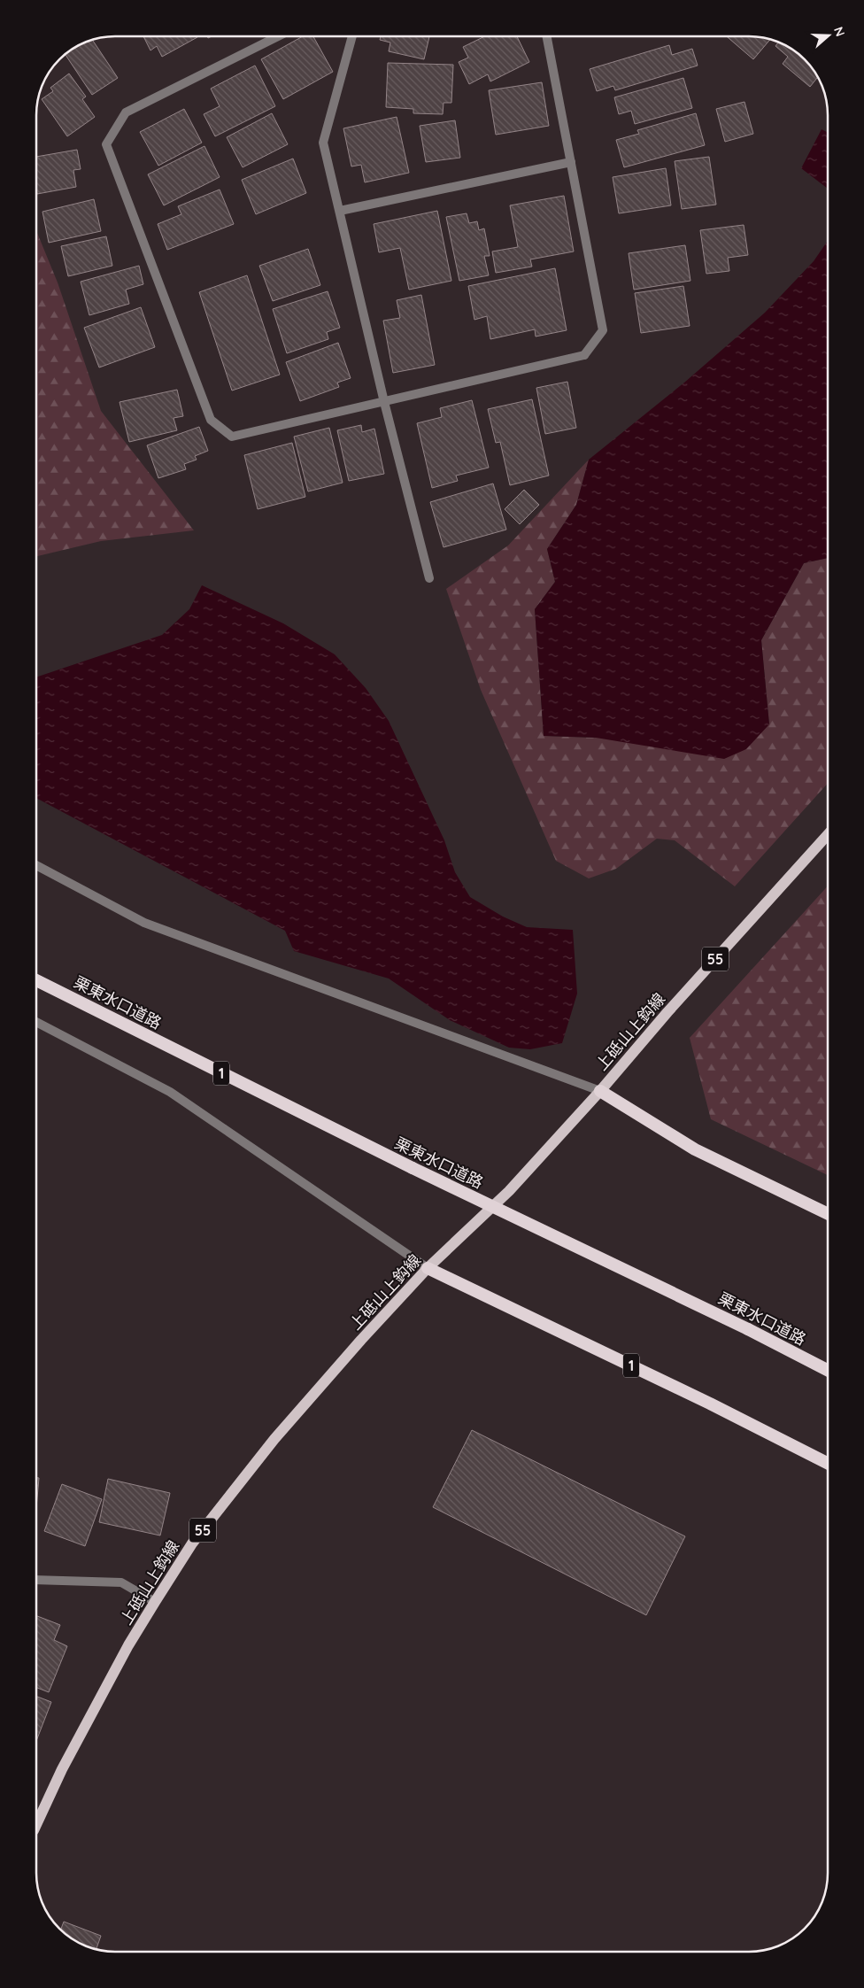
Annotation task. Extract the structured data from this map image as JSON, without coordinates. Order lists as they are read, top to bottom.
{
  "streets": {
    "highway": ["栗東水口道路", "1"],
    "main road": ["55", "上砥山上鈎線"]
  },
  "crossings": [
    ["上砥山上鈎線", "1"]
  ],
  "north": "right"
}
